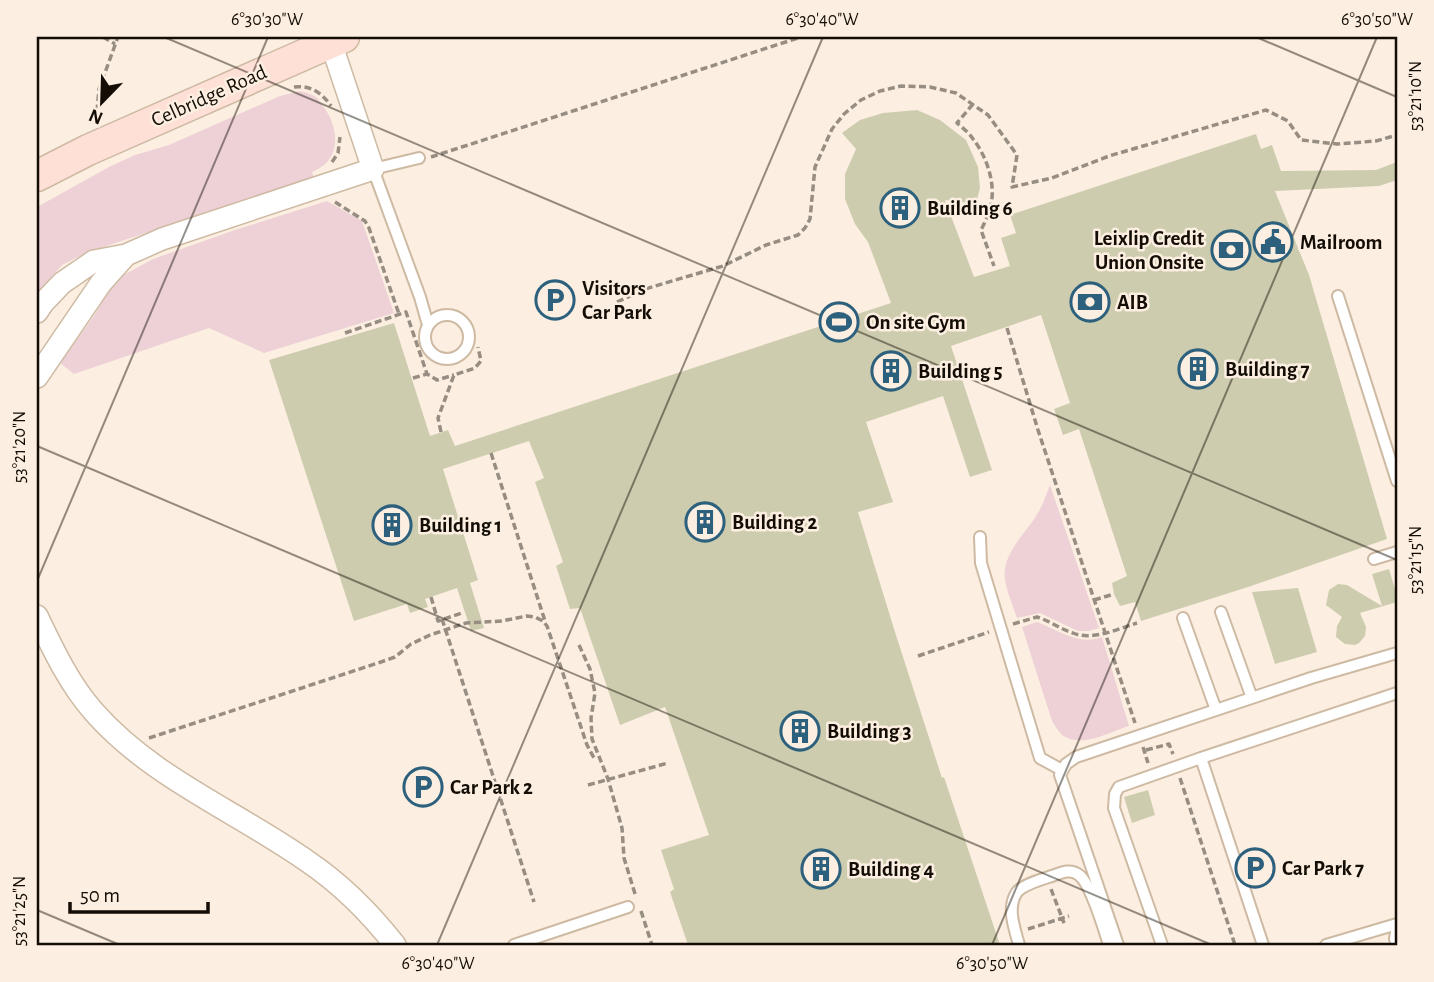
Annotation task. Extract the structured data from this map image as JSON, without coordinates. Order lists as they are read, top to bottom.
{
  "streets": {
    "main road": ["Celbridge Road"]
  },
  "places": {
    "building": [
      "Building 6",
      "Building 7",
      "Building 5",
      "Building 2",
      "Building 1",
      "Building 3",
      "Building 4"
    ],
    "public building": ["Mailroom"],
    "bank": ["Leixlip Credit Union Onsite", "AIB"],
    "parking": ["Visitors Car Park", "Car Park 2", "Car Park 7"],
    "sports": ["On site Gym"]
  },
  "scale_bar": "50 m",
  "north": "bottom left",
  "coordinates": [
    "6°30'30\"W",
    "6°30'40\"W",
    "6°30'50\"W",
    "53°21'10\"N",
    "53°21'20\"N",
    "53°21'15\"N",
    "53°21'25\"N"
  ]
}
